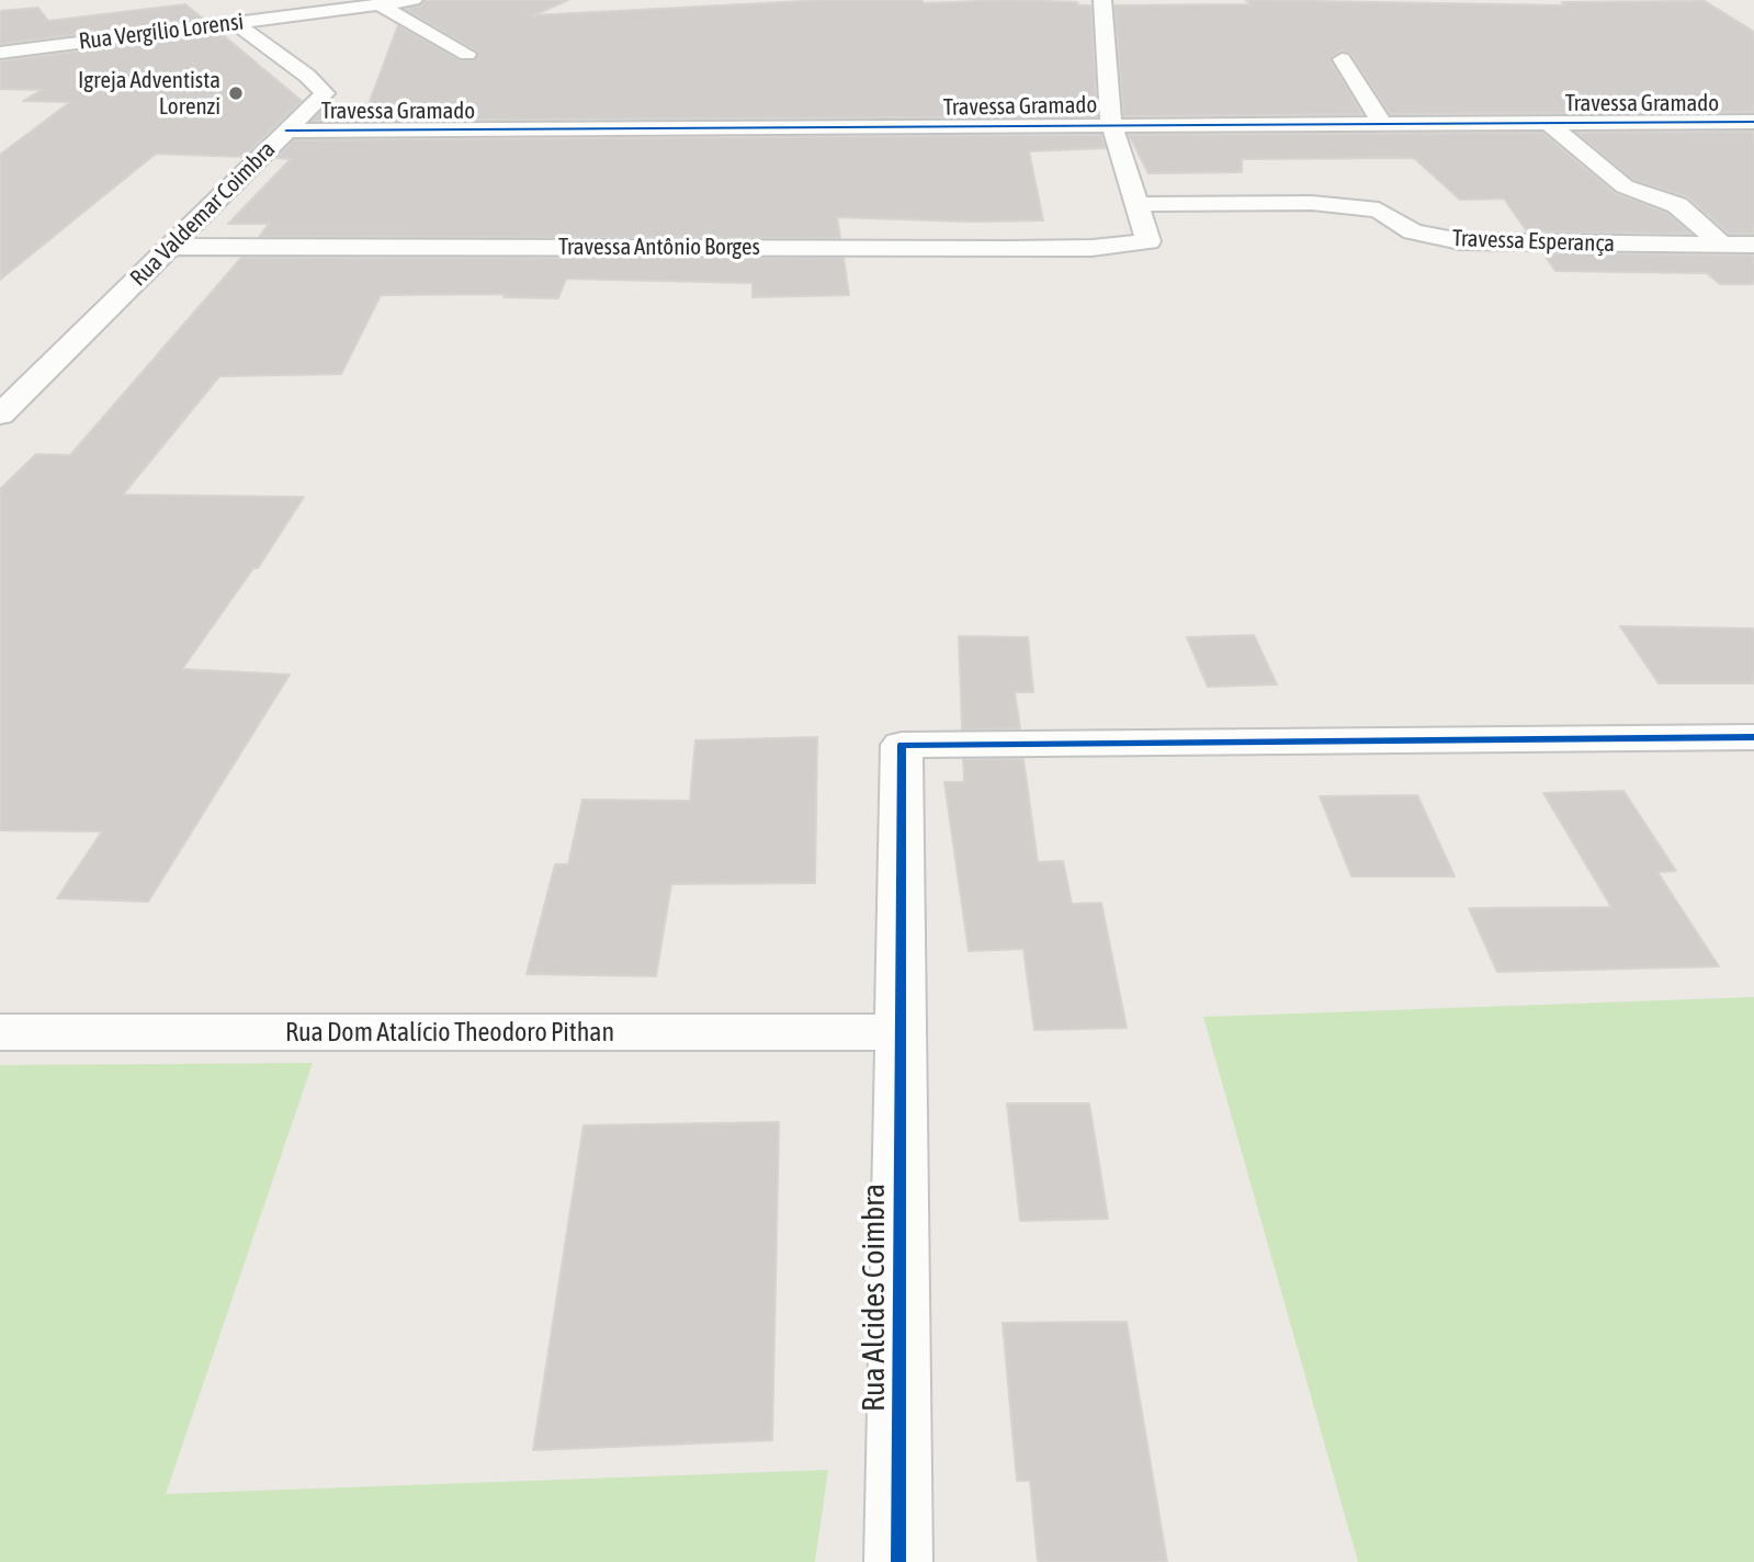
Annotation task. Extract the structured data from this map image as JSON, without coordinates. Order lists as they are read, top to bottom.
{
  "streets": {
    "street": [
      "Rua Vergílio Lorensi",
      "Travessa Gramado",
      "Rua Valdemar Coimbra",
      "Travessa Esperança",
      "Travessa Antônio Borges",
      "Rua Dom Atalício Theodoro Pithan",
      "Rua Alcides Coimbra"
    ]
  },
  "crossings": [
    ["Rua Vergílio Lorensi", "Rua Valdemar Coimbra"],
    ["Travessa Gramado", "Rua Valdemar Coimbra"],
    ["Rua Valdemar Coimbra", "Travessa Antônio Borges"],
    ["Travessa Esperança", "Travessa Antônio Borges"],
    ["Rua Dom Atalício Theodoro Pithan", "Rua Alcides Coimbra"]
  ],
  "places": ["Igreja Adventista Lorenzi"]
}
